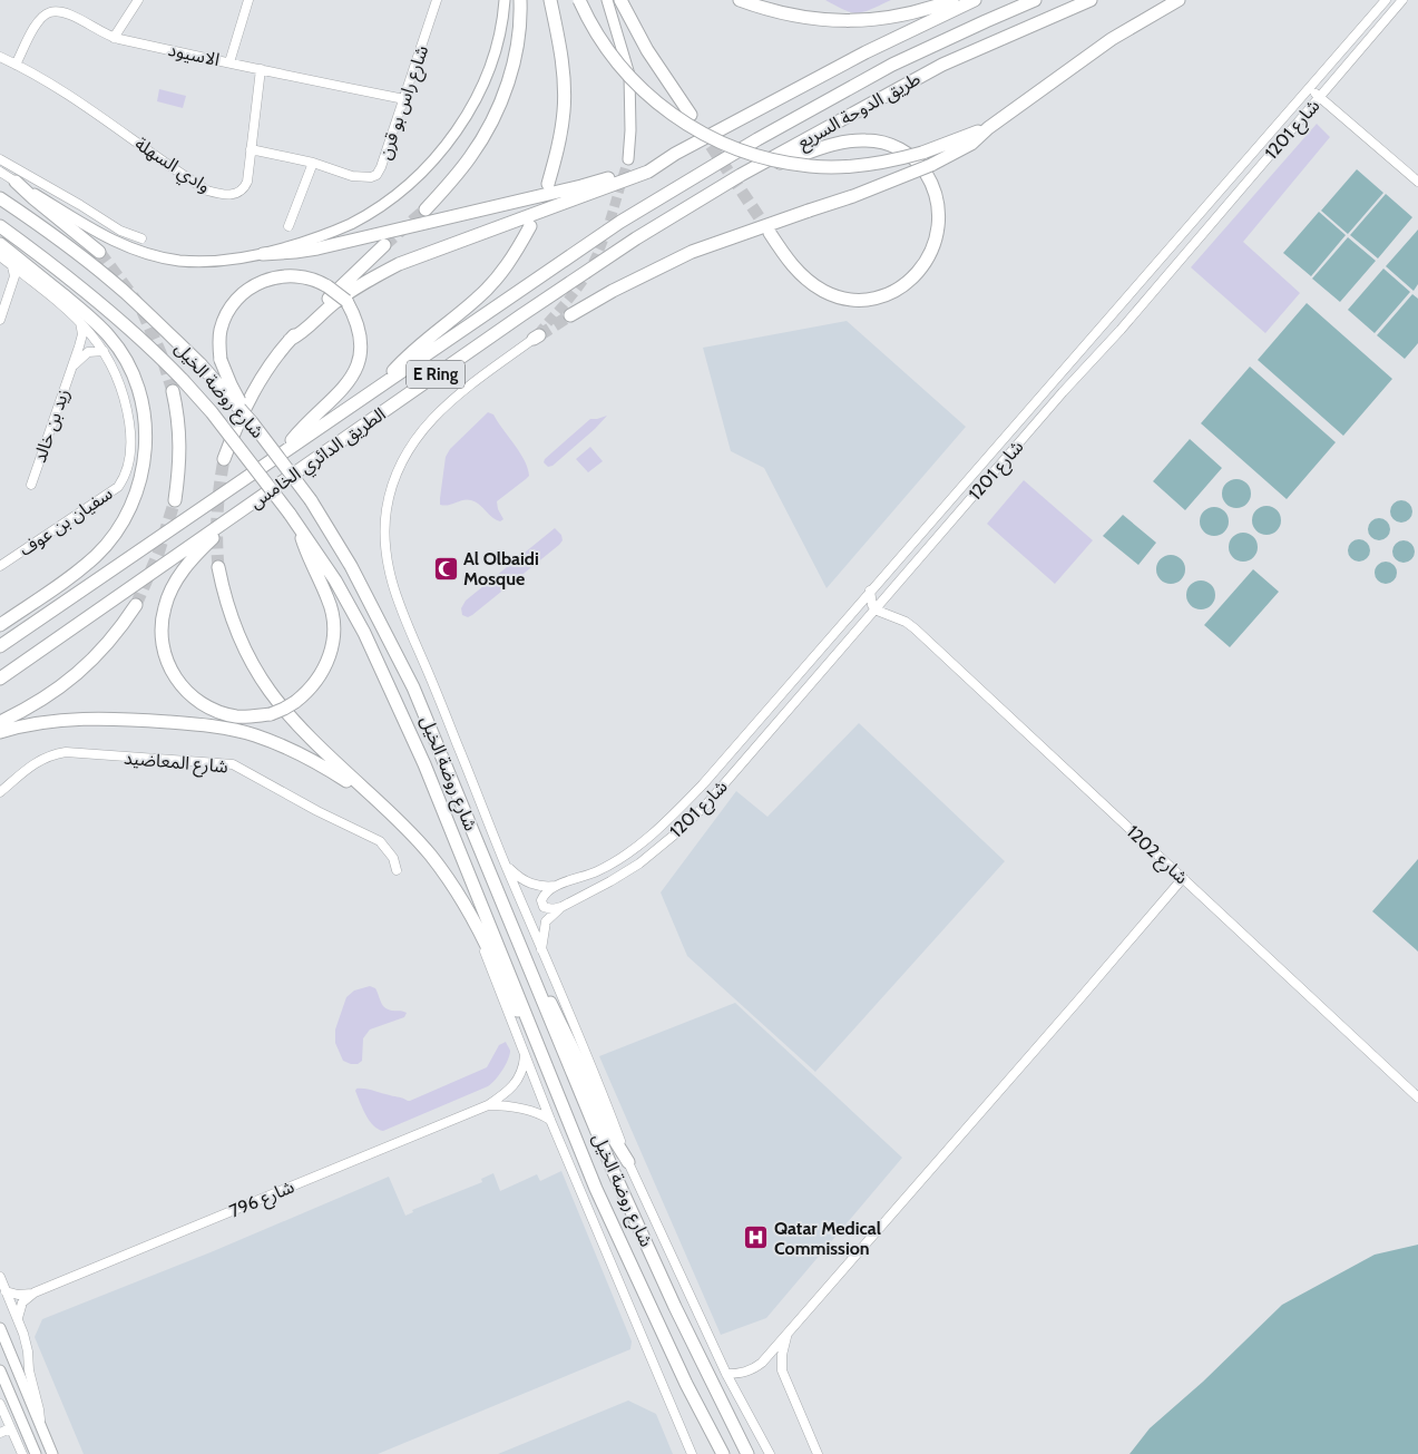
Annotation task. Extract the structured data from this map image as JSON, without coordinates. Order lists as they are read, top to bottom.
{
  "streets": {
    "highway": [
      "طريق الدوحة السريع",
      "E Ring",
      "شارع روضة الخيل",
      "الطريق الدائري الخامس"
    ],
    "street": [
      "الاسيود",
      "شارع راس بو قرن",
      "شارع 1201",
      "وادي السهلة",
      "زيد بن خالد",
      "سفيان بن عوف",
      "شارع المعاضيد",
      "شارع 1202",
      "شارع 796"
    ]
  },
  "crossings": [
    ["الاسيود", "شارع راس بو قرن"],
    ["الاسيود", "وادي السهلة"],
    ["شارع راس بو قرن", "وادي السهلة"],
    ["طريق الدوحة السريع", "الطريق الدائري الخامس"],
    ["شارع 1201", "شارع روضة الخيل"],
    ["شارع 1201", "شارع 1202"],
    ["زيد بن خالد", "سفيان بن عوف"]
  ],
  "places": {
    "mosque": ["Al Olbaidi Mosque"],
    "hospital": ["Qatar Medical Commission"]
  }
}
